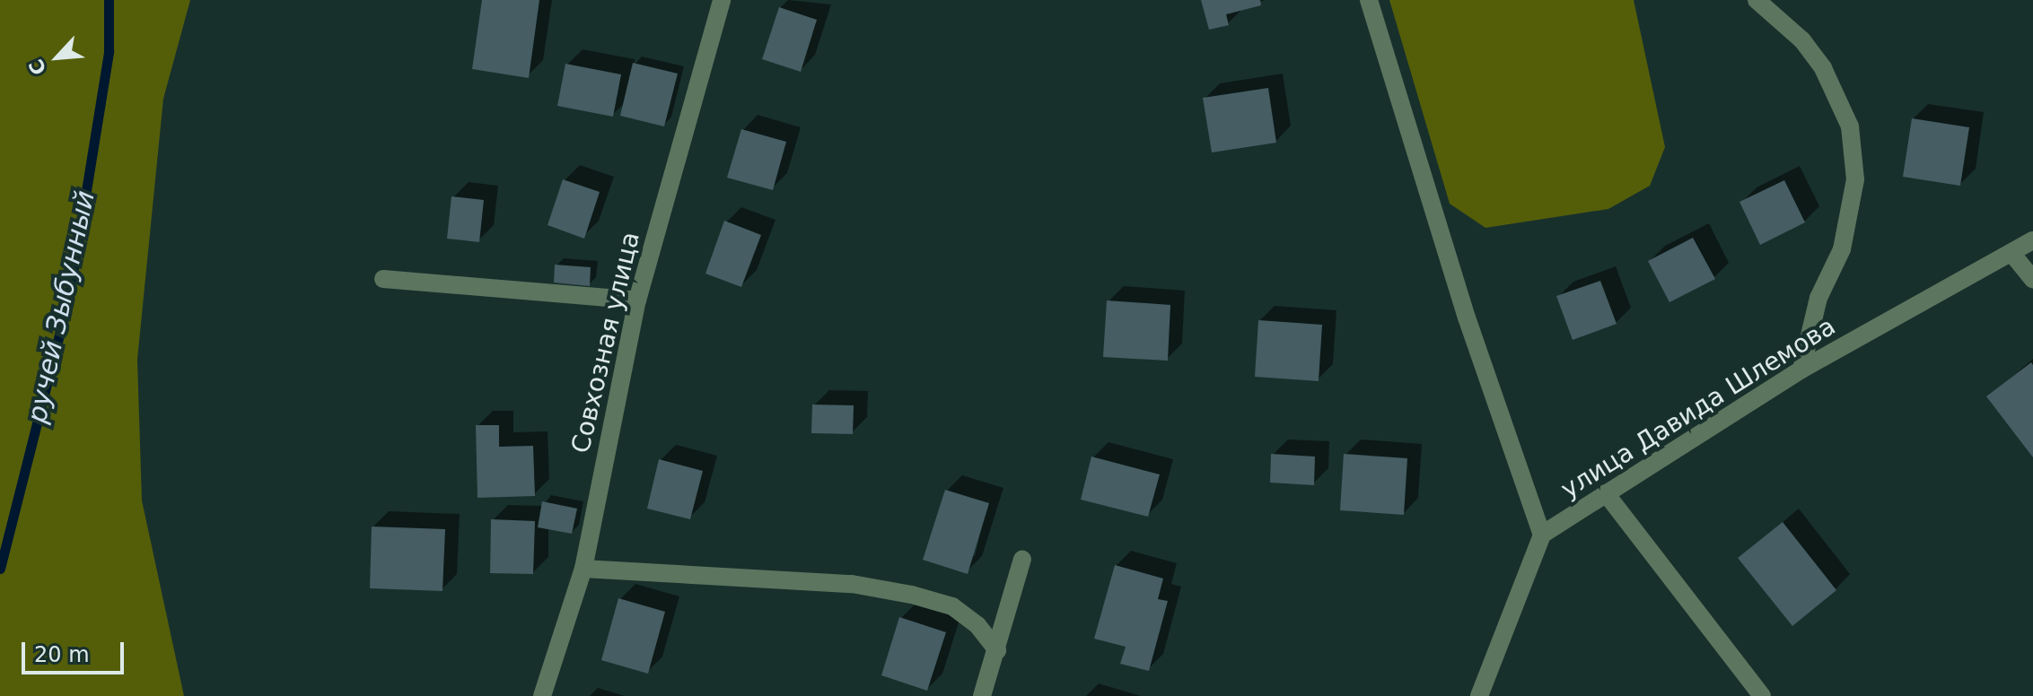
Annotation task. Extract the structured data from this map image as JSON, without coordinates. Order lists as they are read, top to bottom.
{
  "streets": {
    "street": ["Совхозная улица", "улица Давида Шлемова"]
  },
  "water": ["ручей Зыбунный"],
  "scale_bar": "20 m",
  "north": "bottom left"
}
